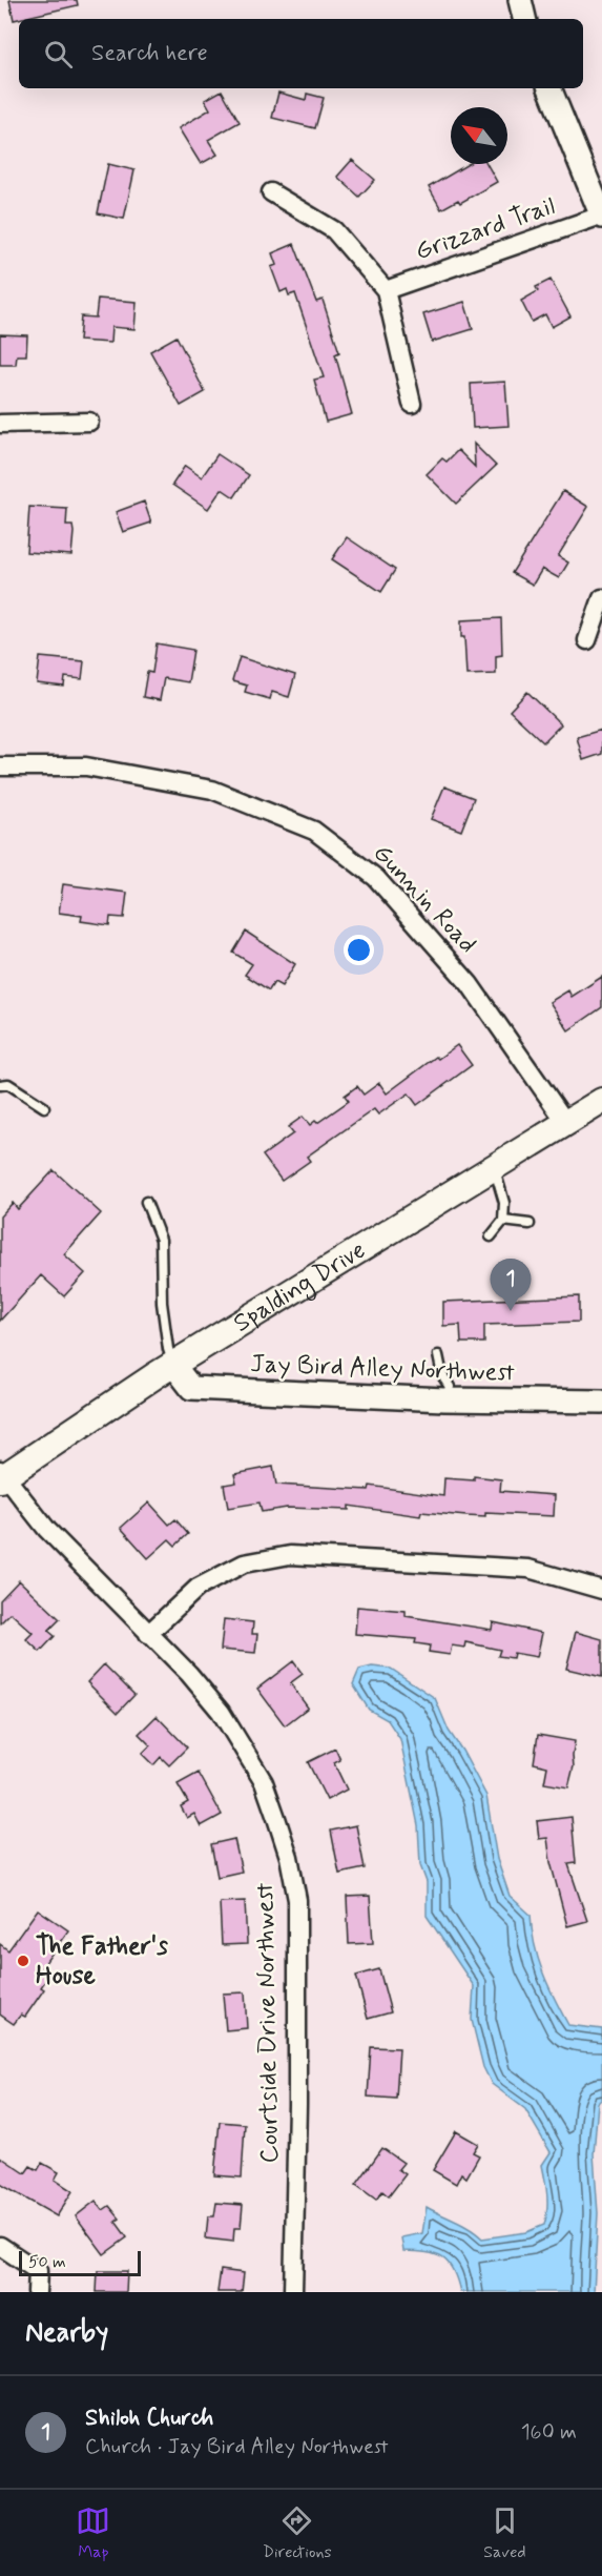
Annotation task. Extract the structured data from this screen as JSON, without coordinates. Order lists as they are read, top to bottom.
{
  "streets": {
    "main road": ["Spalding Drive"],
    "street": [
      "Grizzard Trail",
      "Gunnin Road",
      "Jay Bird Alley Northwest",
      "Courtside Drive Northwest"
    ]
  },
  "crossings": [
    ["Gunnin Road", "Spalding Drive"],
    ["Spalding Drive", "Jay Bird Alley Northwest"],
    ["Spalding Drive", "Courtside Drive Northwest"]
  ],
  "places": ["The Father's House"],
  "scale_bar": "50 m",
  "north": "top left",
  "page": {
    "search": "Search here",
    "pins": "1",
    "scale": "50 m",
    "heading": "Nearby",
    "list": [
      {
        "mark": "1",
        "name": "Shiloh Church",
        "note": "Church · Jay Bird Alley Northwest",
        "value": "160 m"
      }
    ],
    "nav": ["Map", "Directions", "Saved"]
  }
}
